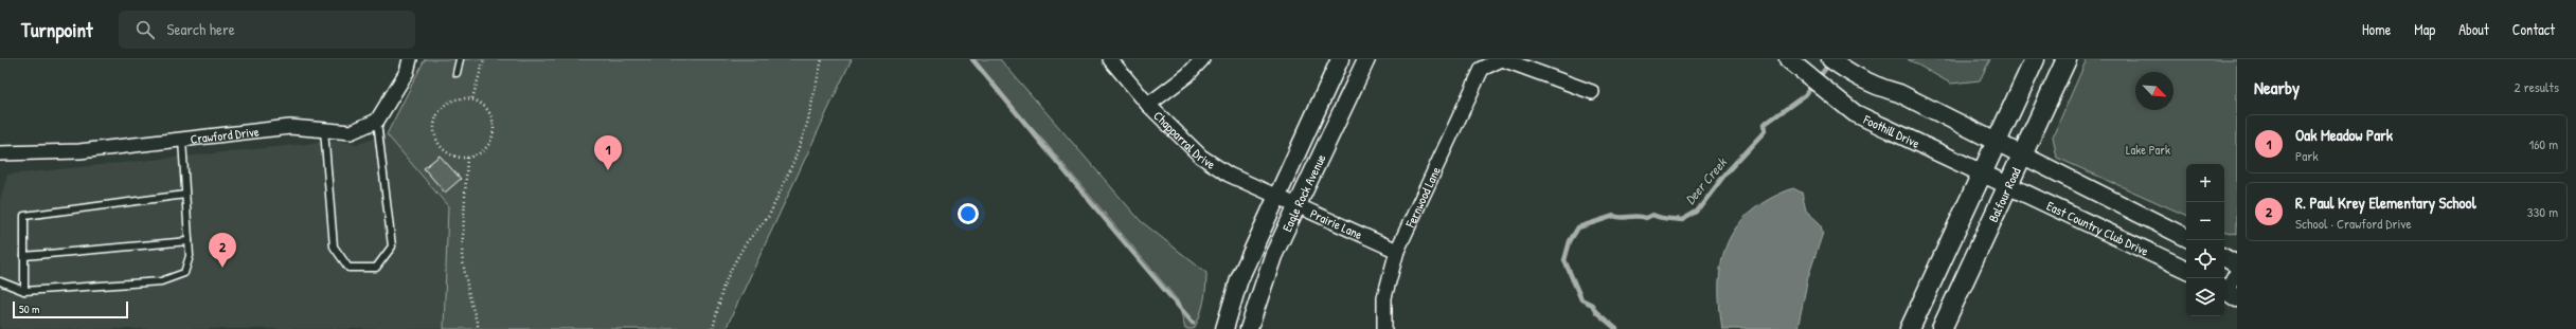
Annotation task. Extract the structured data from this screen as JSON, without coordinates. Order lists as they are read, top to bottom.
{
  "streets": {
    "main road": ["Balfour Road"],
    "street": [
      "Foothill Drive",
      "Crawford Drive",
      "Chapparral Drive",
      "Eagle Rock Avenue",
      "Fernwood Lane",
      "Prairie Lane",
      "East Country Club Drive"
    ]
  },
  "crossings": [
    ["Foothill Drive", "Balfour Road"],
    ["Foothill Drive", "East Country Club Drive"],
    ["Chapparral Drive", "Eagle Rock Avenue"],
    ["Chapparral Drive", "Prairie Lane"],
    ["Eagle Rock Avenue", "Prairie Lane"],
    ["Balfour Road", "East Country Club Drive"],
    ["Fernwood Lane", "Prairie Lane"]
  ],
  "water": ["Deer Creek"],
  "parks": ["Lake Park"],
  "scale_bar": "50 m",
  "north": "bottom right",
  "page": {
    "header": "Turnpoint",
    "search": "Search here",
    "nav": [
      "Home",
      "Map",
      "About",
      "Contact"
    ],
    "heading": ["Nearby", "2 results"],
    "list": [
      {
        "mark": "1",
        "name": "Oak Meadow Park",
        "note": "Park",
        "value": "160 m"
      },
      {
        "mark": "2",
        "name": "R. Paul Krey Elementary School",
        "note": "School · Crawford Drive",
        "value": "330 m"
      }
    ],
    "pins": ["1", "2"],
    "map_buttons": ["+", "−"],
    "scale": "50 m"
  }
}
